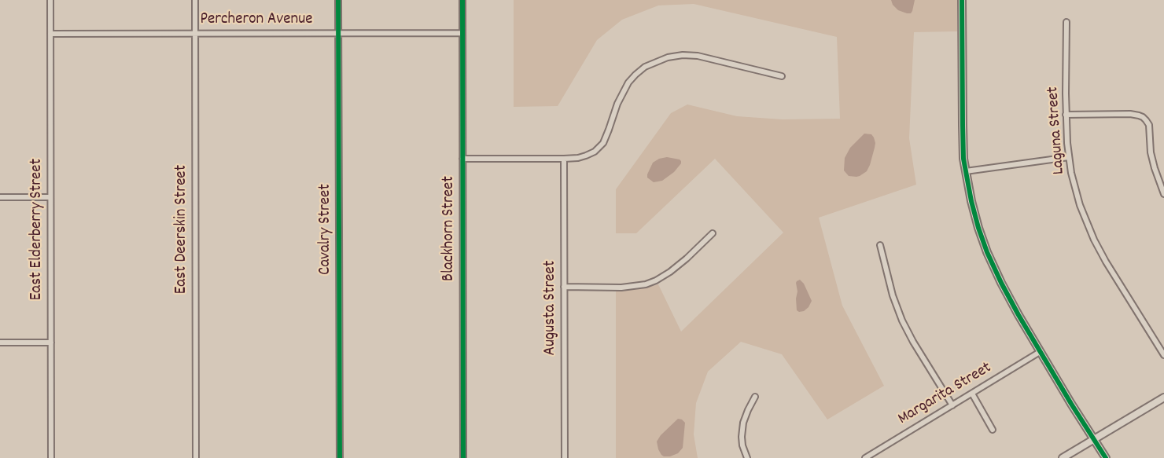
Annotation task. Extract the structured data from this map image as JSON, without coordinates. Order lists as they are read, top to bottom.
{
  "streets": {
    "street": [
      "Percheron Avenue",
      "Laguna Street",
      "Blackhorn Street",
      "East Elderberry Street",
      "East Deerskin Street",
      "Cavalry Street",
      "Augusta Street",
      "Margarita Street"
    ]
  },
  "crossings": [
    ["Percheron Avenue", "Blackhorn Street"],
    ["Percheron Avenue", "East Elderberry Street"],
    ["Percheron Avenue", "East Deerskin Street"],
    ["Percheron Avenue", "Cavalry Street"]
  ]
}
